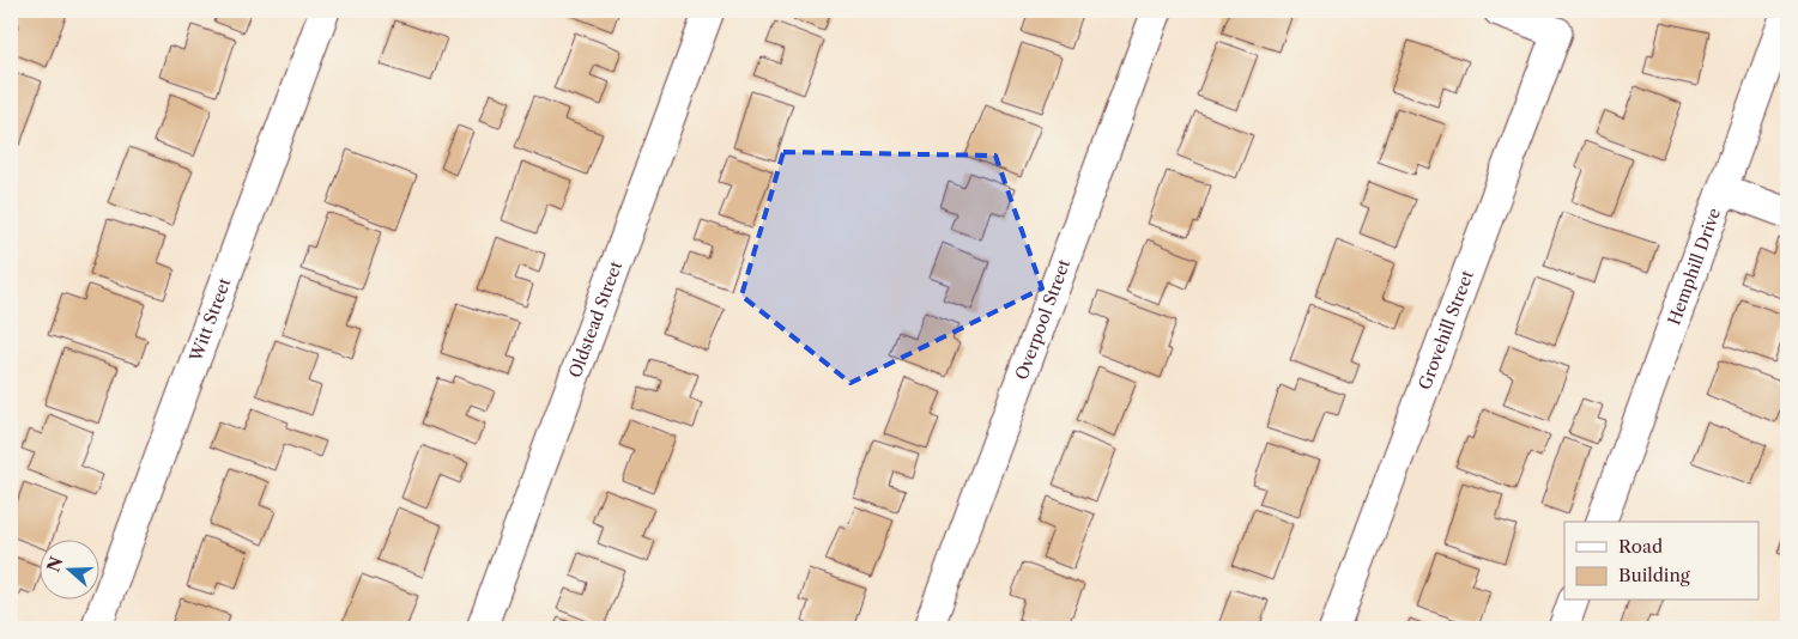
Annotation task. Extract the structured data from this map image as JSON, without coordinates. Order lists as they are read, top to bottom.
{
  "streets": {
    "street": [
      "Hemphill Drive",
      "Witt Street",
      "Oldstead Street",
      "Overpool Street",
      "Grovehill Street"
    ]
  },
  "legend": ["Road", "Building"],
  "north": "left"
}
